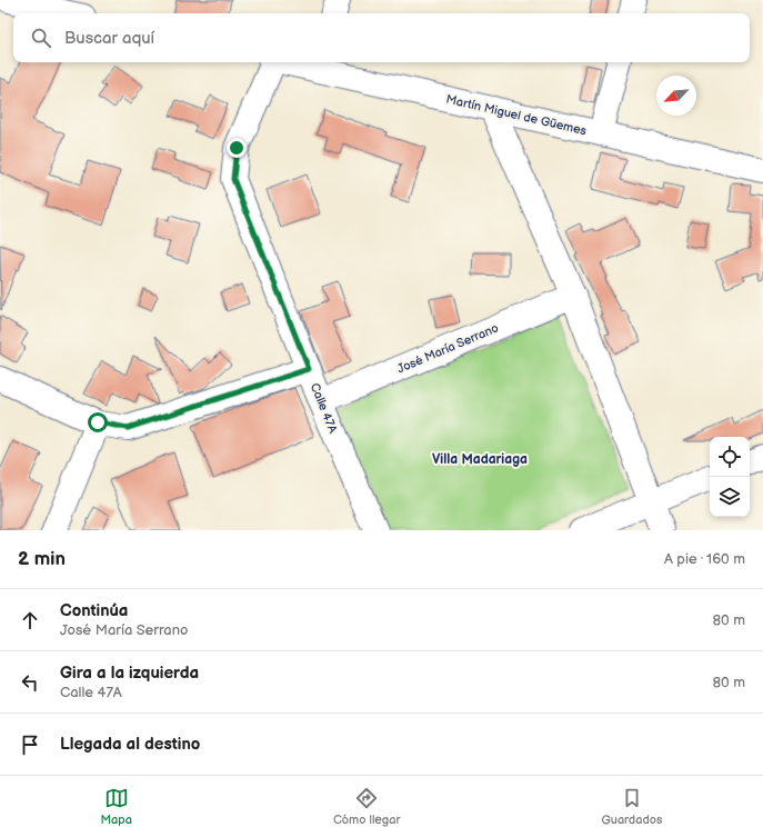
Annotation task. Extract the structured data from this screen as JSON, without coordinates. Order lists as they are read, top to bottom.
{
  "streets": {
    "street": ["Martín Miguel de Güemes", "José María Serrano", "Calle 47A"]
  },
  "crossings": [
    ["José María Serrano", "Calle 47A"]
  ],
  "districts": ["Villa Madariaga"],
  "north": "bottom left",
  "page": {
    "search": "Buscar aquí",
    "heading": ["2 min", "A pie · 160 m"],
    "list": [
      ["Continúa", "José María Serrano", "80 m"],
      ["Gira a la izquierda", "Calle 47A", "80 m"],
      "Llegada al destino"
    ],
    "nav": ["Mapa", "Cómo llegar", "Guardados"]
  }
}
